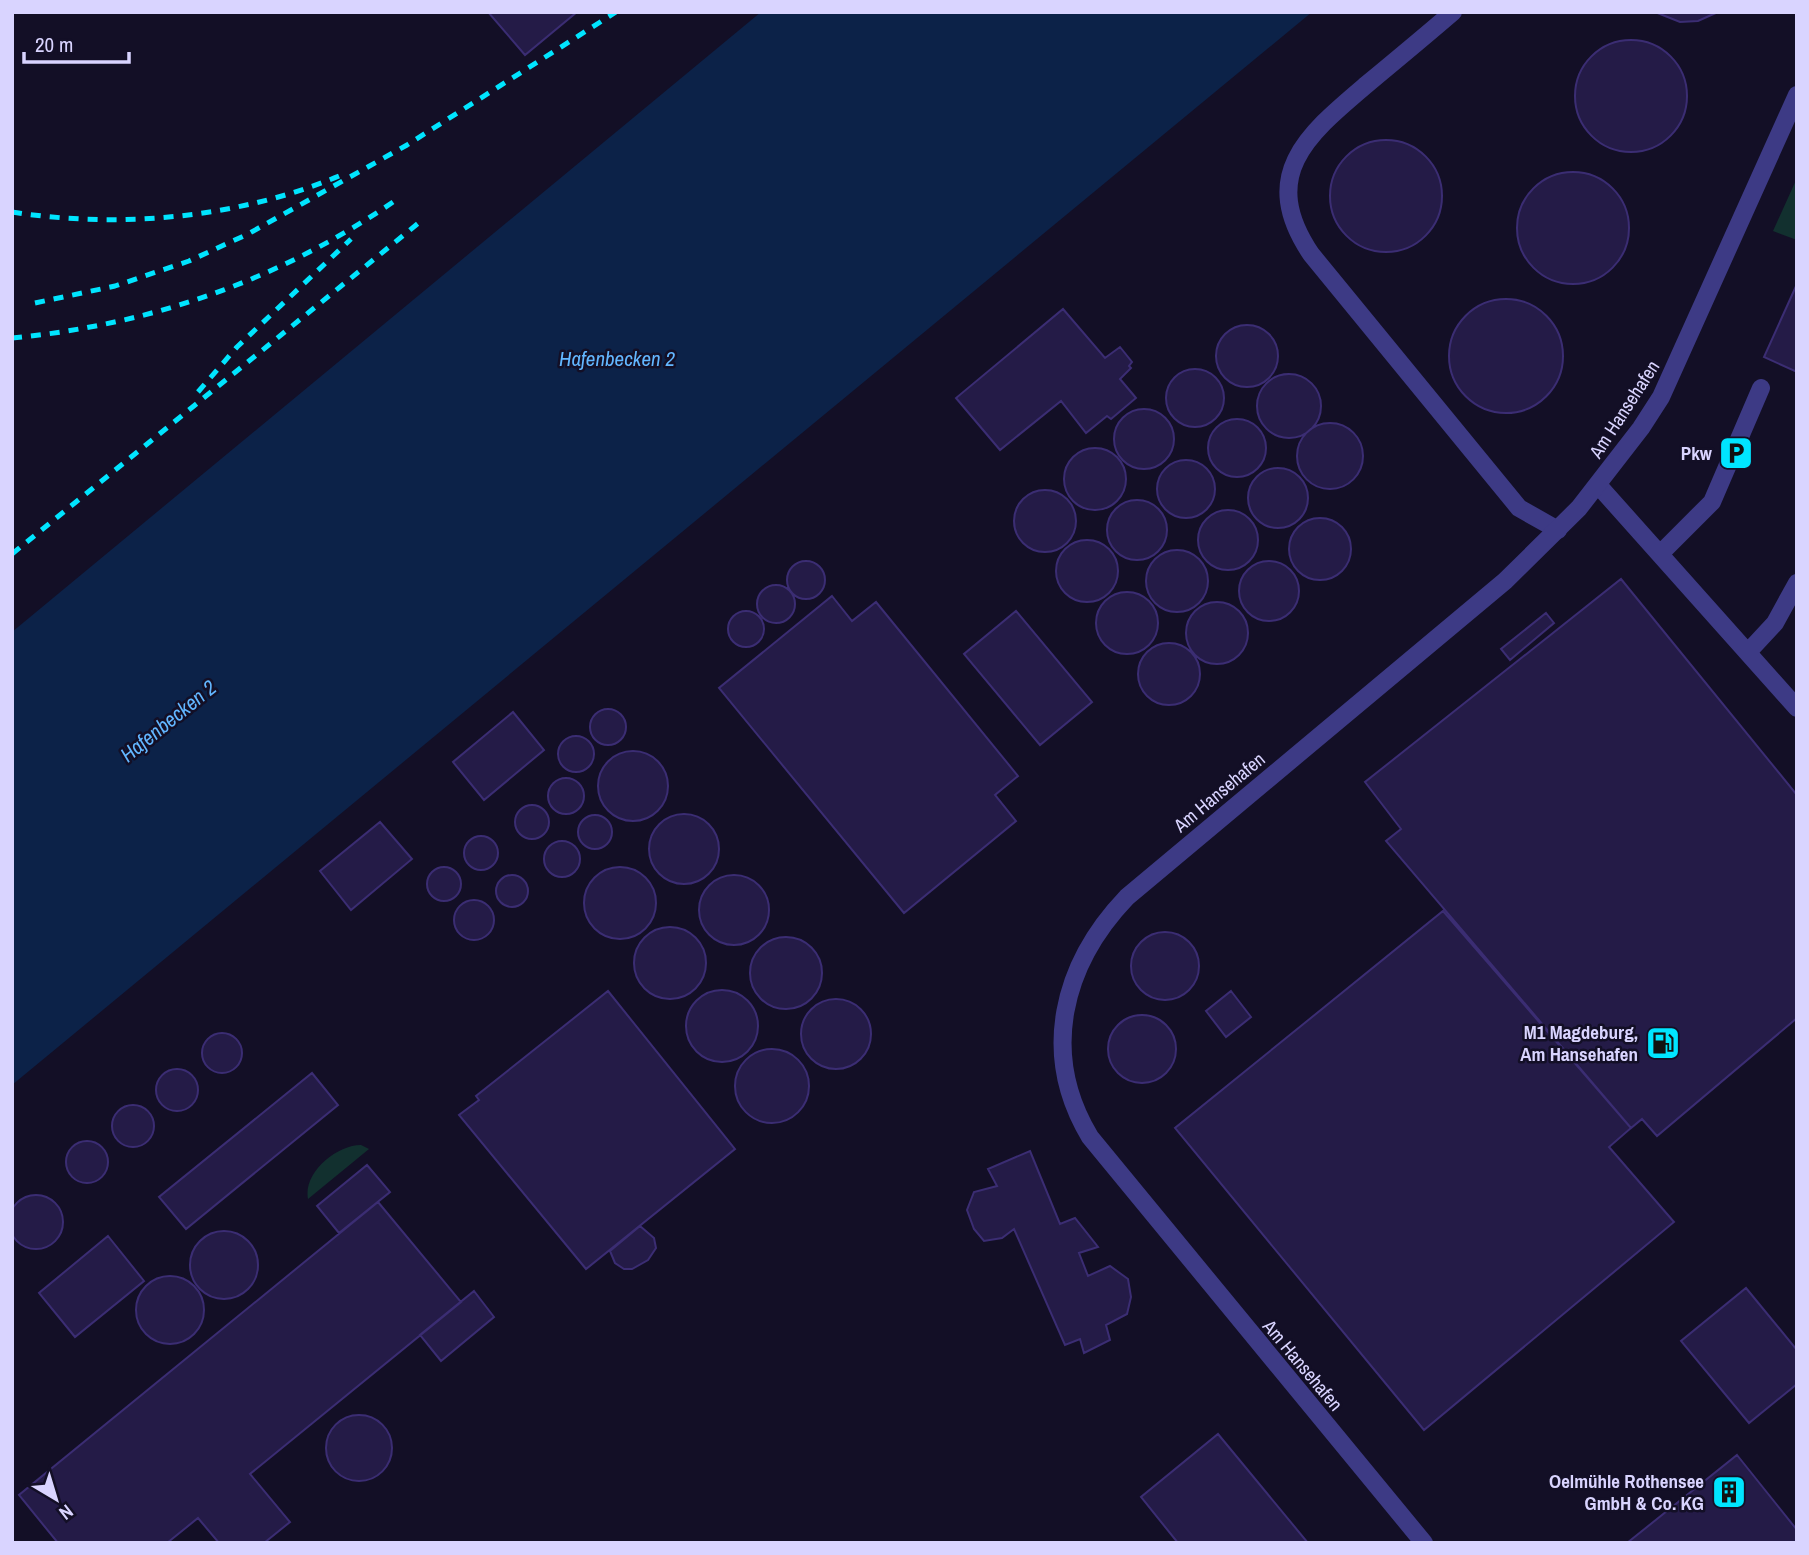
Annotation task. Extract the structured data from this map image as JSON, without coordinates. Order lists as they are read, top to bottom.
{
  "streets": {
    "street": ["Am Hansehafen"]
  },
  "water": ["Hafenbecken 2"],
  "places": {
    "parking": ["Pkw"],
    "fuel station": ["M1 Magdeburg, Am Hansehafen"],
    "building": ["Oelmühle Rothensee GmbH & Co. KG"]
  },
  "scale_bar": "20 m",
  "north": "bottom right"
}
